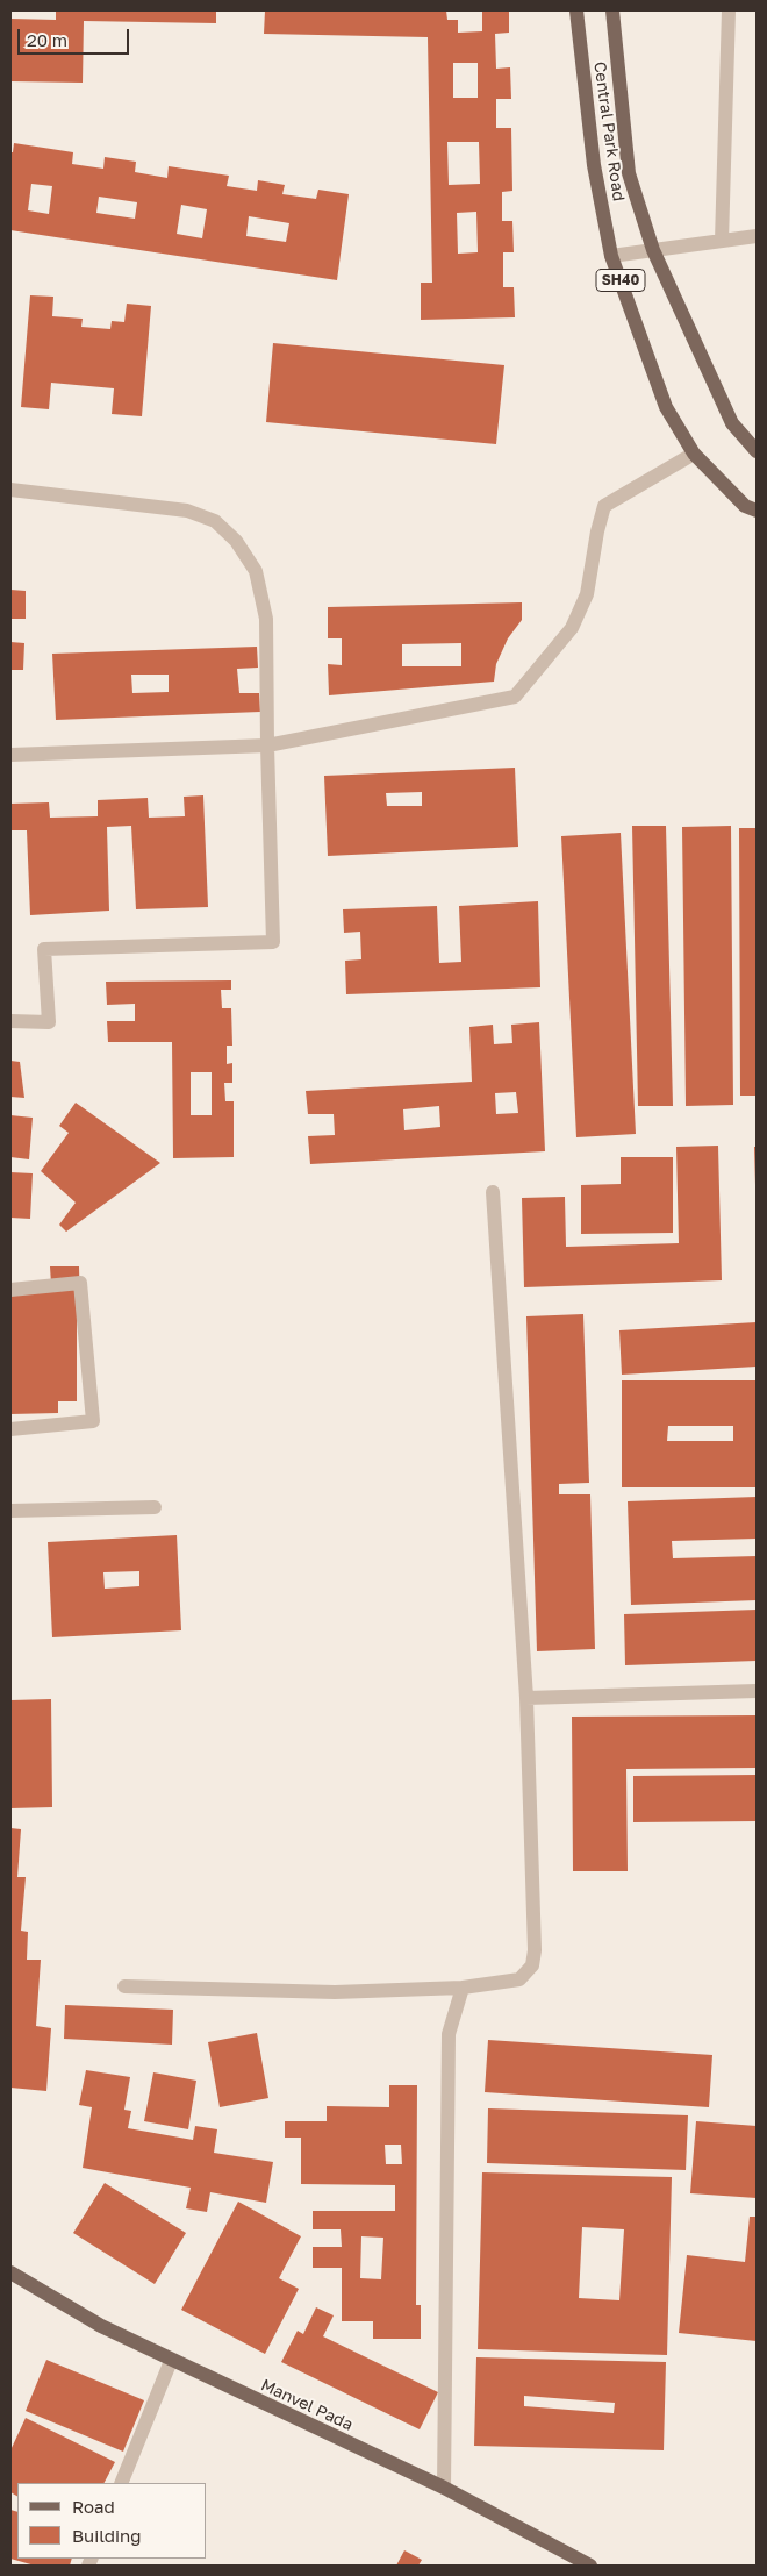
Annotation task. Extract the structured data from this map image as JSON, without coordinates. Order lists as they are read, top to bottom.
{
  "streets": {
    "main road": ["Central Park Road", "SH40", "Manvel Pada"]
  },
  "legend": ["Road", "Building"],
  "scale_bar": "20 m"
}
